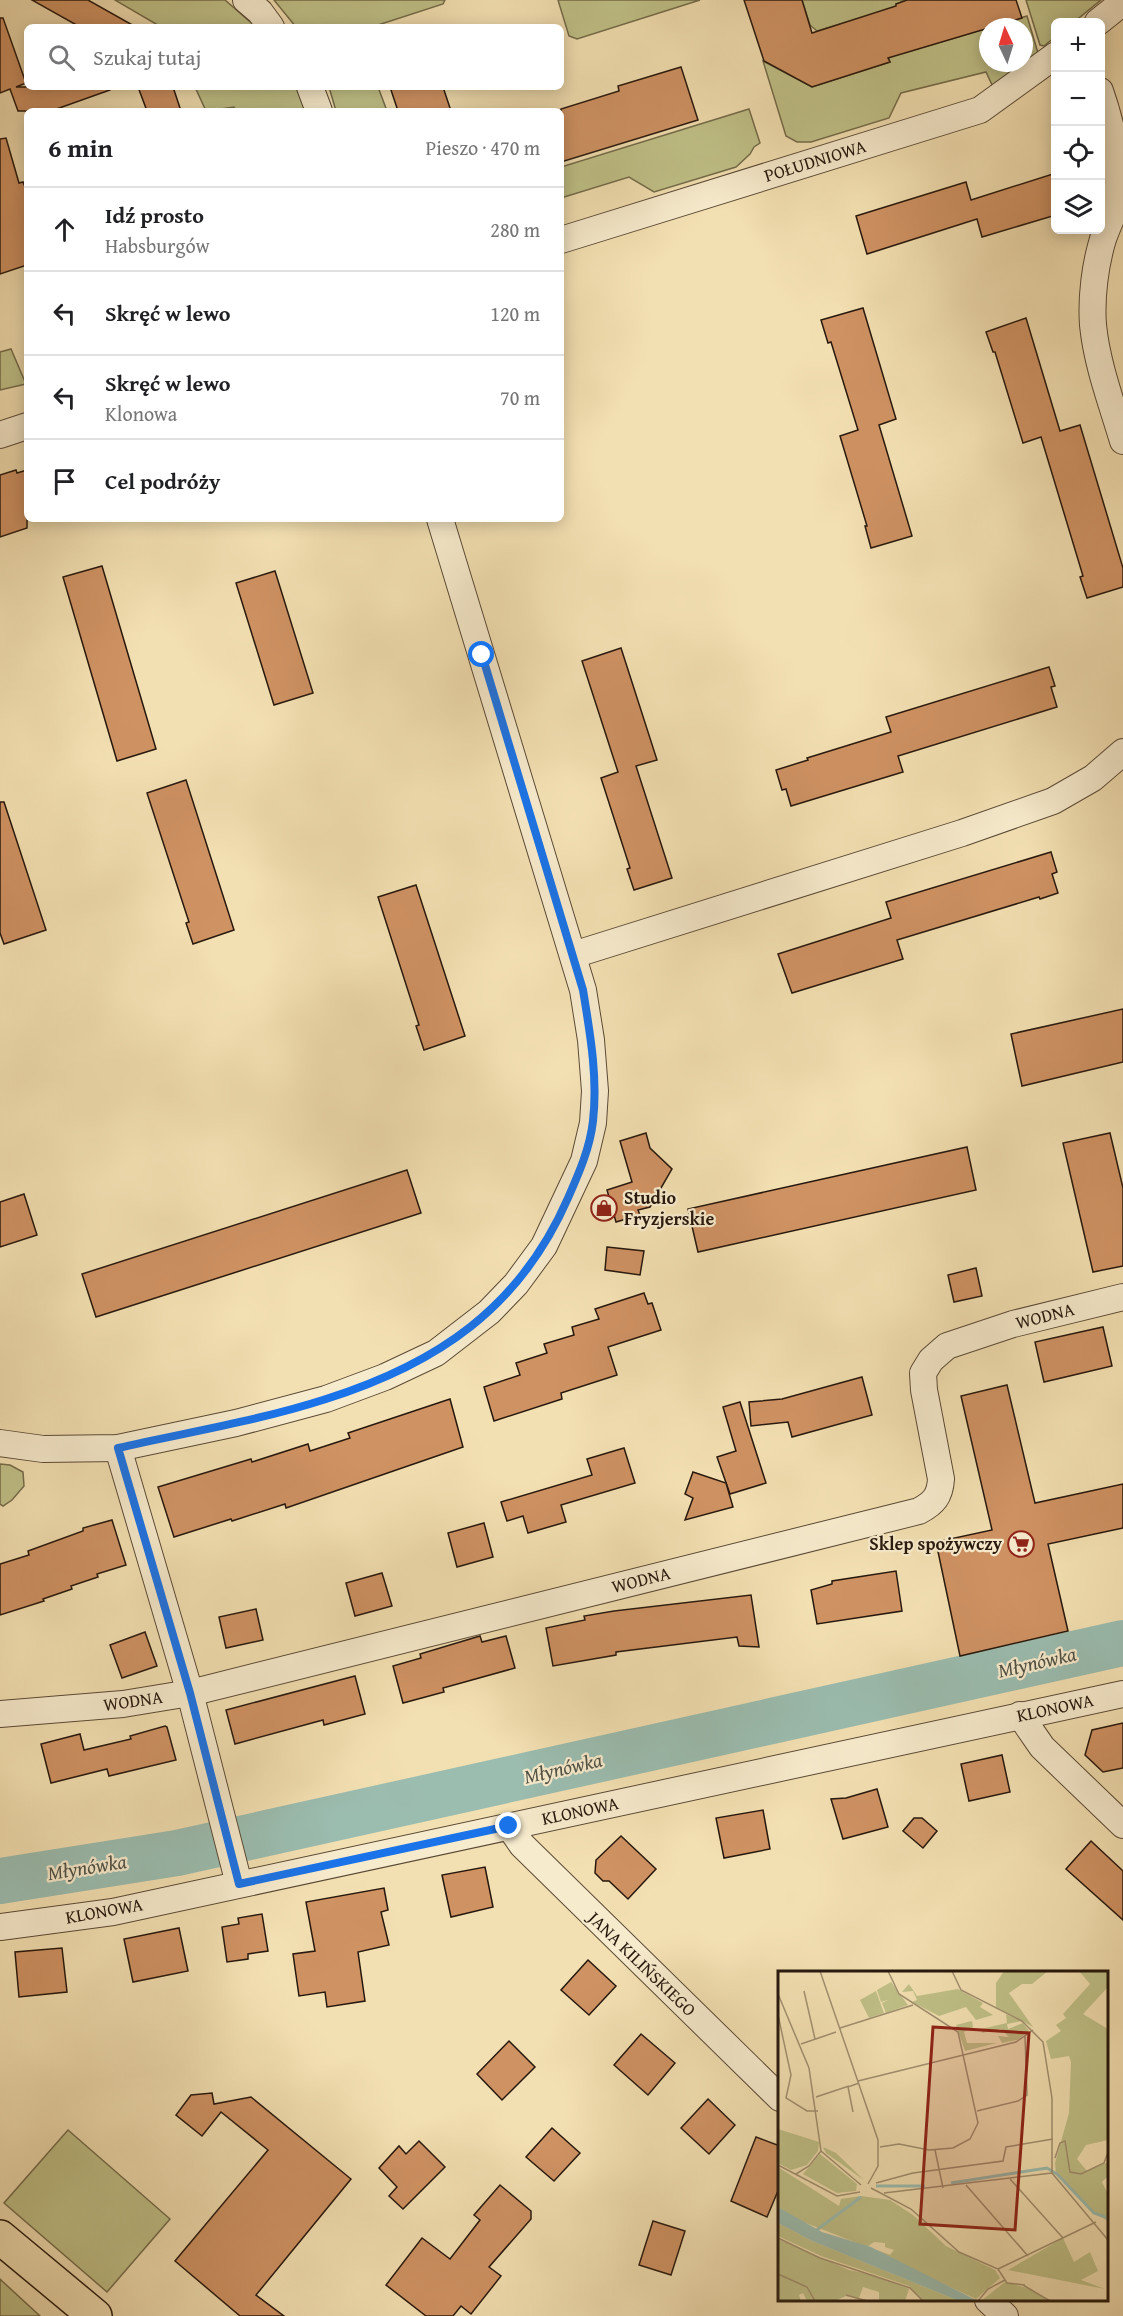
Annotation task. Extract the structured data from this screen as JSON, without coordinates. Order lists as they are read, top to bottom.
{
  "streets": {
    "street": [
      "POŁUDNIOWA",
      "WODNA",
      "KLONOWA",
      "JANA KILIŃSKIEGO"
    ]
  },
  "crossings": [
    ["KLONOWA", "JANA KILIŃSKIEGO"]
  ],
  "water": ["Młynówka"],
  "places": {
    "shop": ["Studio Fryzjerskie"],
    "supermarket": ["Sklep spożywczy"]
  },
  "north": "top",
  "page": {
    "map_buttons": ["+", "−"],
    "search": "Szukaj tutaj",
    "heading": ["6 min", "Pieszo · 470 m"],
    "list": [
      ["Idź prosto", "Habsburgów", "280 m"],
      ["Skręć w lewo", "120 m"],
      ["Skręć w lewo", "Klonowa", "70 m"],
      "Cel podróży"
    ]
  }
}
